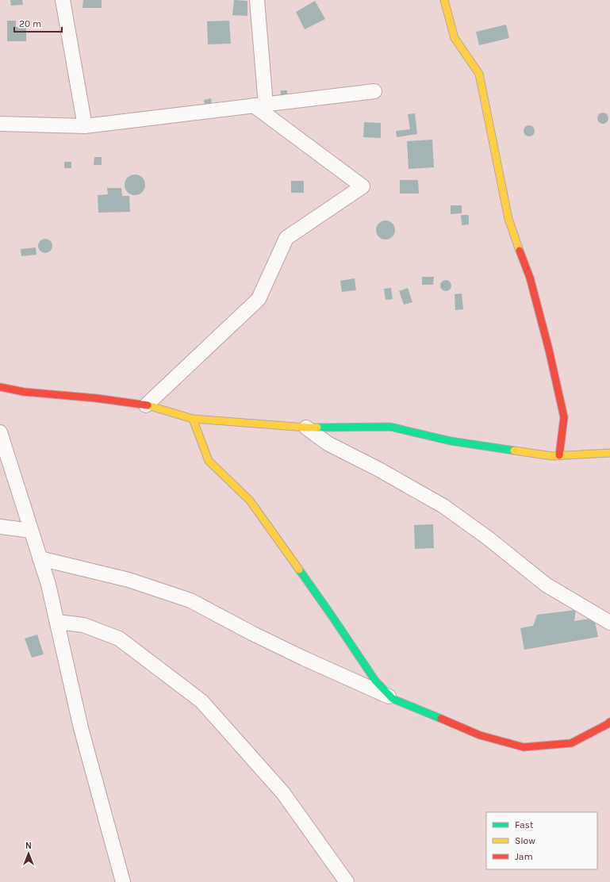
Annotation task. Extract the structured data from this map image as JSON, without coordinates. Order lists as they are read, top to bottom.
{
  "legend": ["Fast", "Slow", "Jam"],
  "scale_bar": "20 m",
  "north": "top"
}
